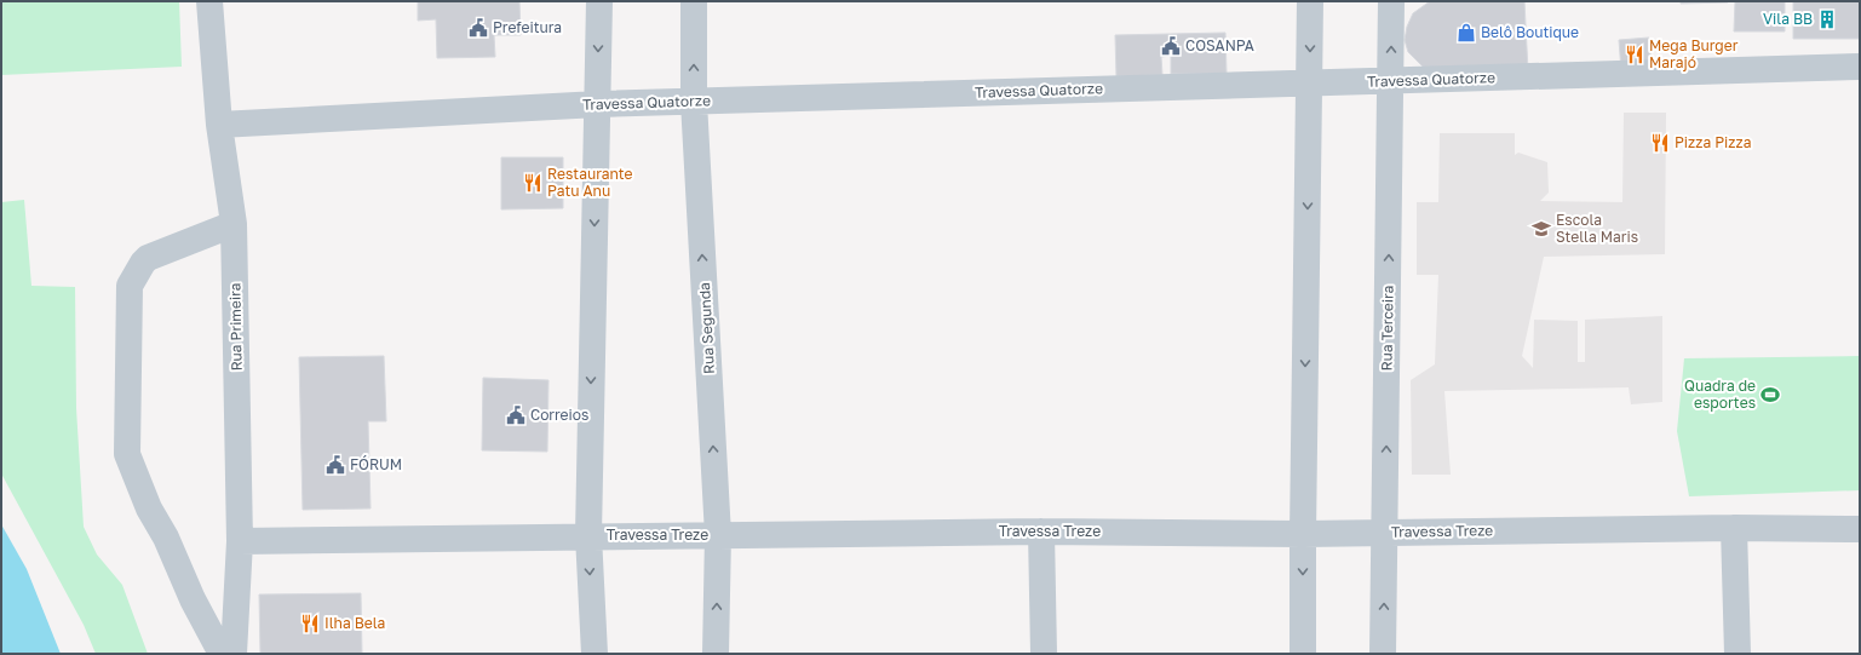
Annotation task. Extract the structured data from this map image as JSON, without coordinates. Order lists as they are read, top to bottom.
{
  "streets": {
    "street": [
      "Travessa Quatorze",
      "Rua Primeira",
      "Rua Segunda",
      "Rua Terceira",
      "Travessa Treze"
    ]
  },
  "crossings": [
    ["Travessa Quatorze", "Rua Primeira"],
    ["Travessa Quatorze", "Rua Segunda"],
    ["Travessa Quatorze", "Rua Terceira"],
    ["Rua Primeira", "Travessa Treze"],
    ["Rua Segunda", "Travessa Treze"],
    ["Rua Terceira", "Travessa Treze"]
  ],
  "places": {
    "building": ["Vila BB"],
    "public building": [
      "Prefeitura",
      "COSANPA",
      "Correios",
      "FÓRUM"
    ],
    "shop": ["Belô Boutique"],
    "restaurant": [
      "Mega Burger Marajó",
      "Pizza Pizza",
      "Restaurante Patu Anu",
      "Ilha Bela"
    ],
    "school or university": ["Escola Stella Maris"],
    "sports": ["Quadra de esportes"]
  }
}
